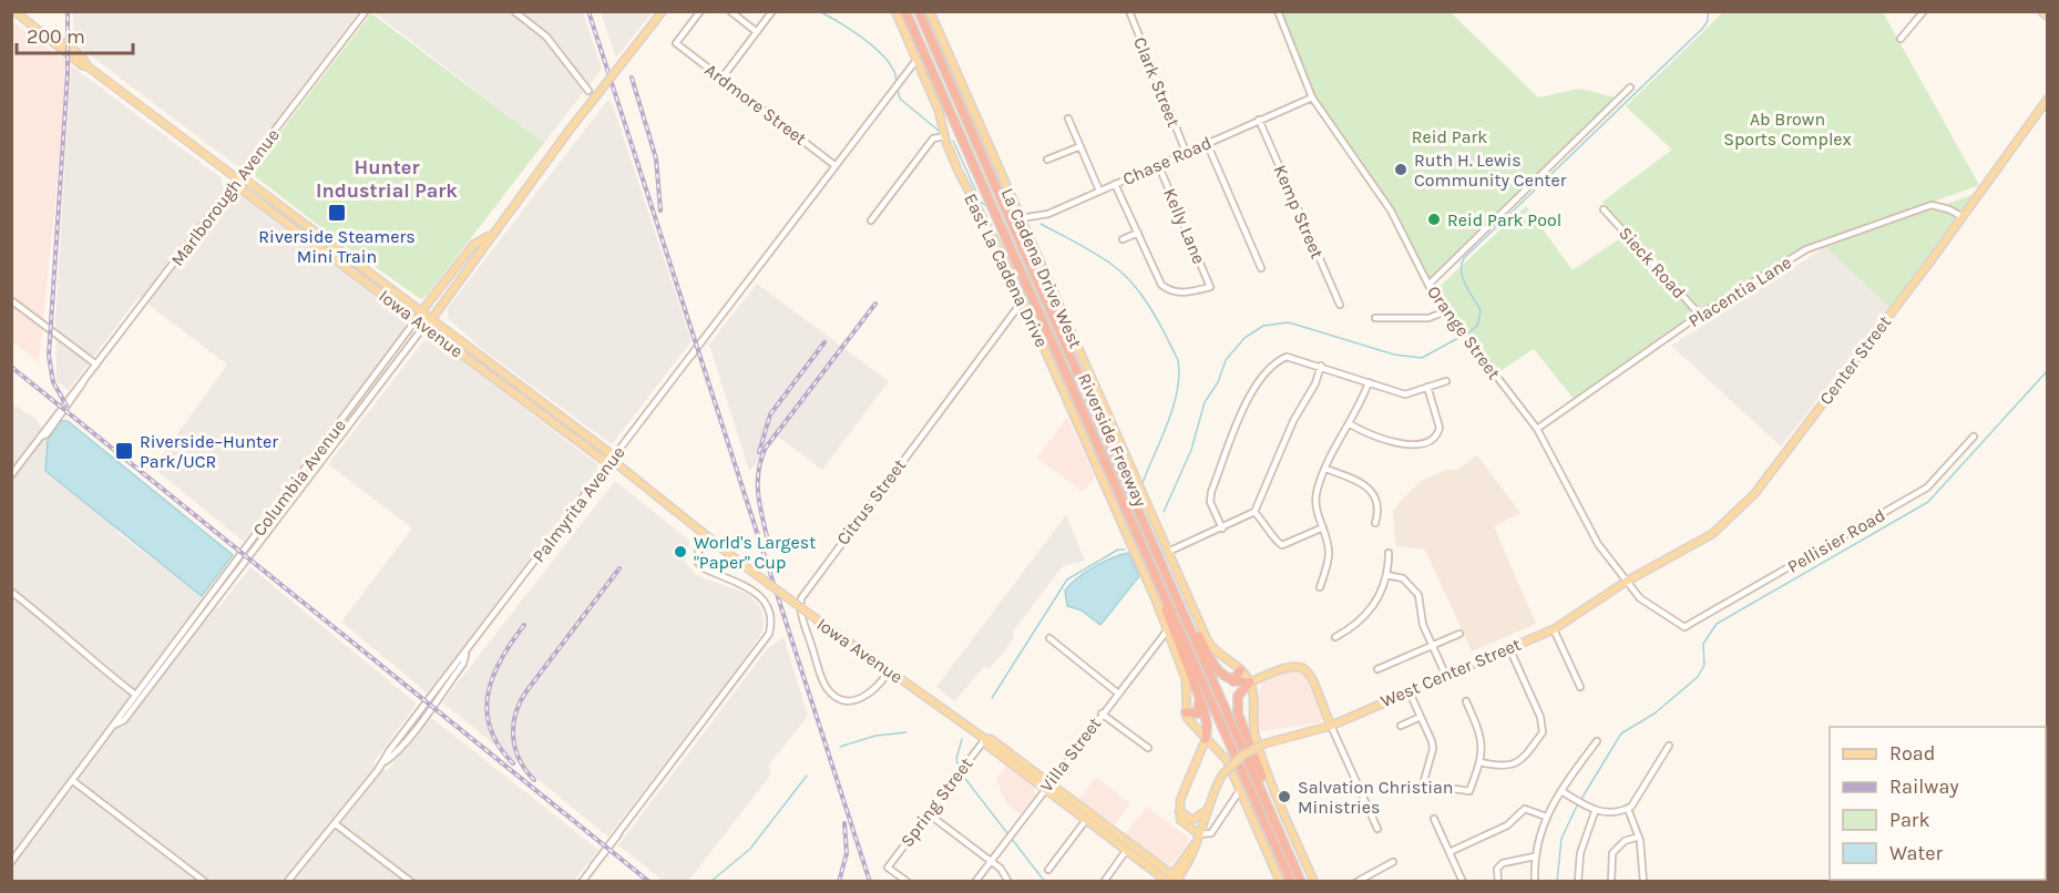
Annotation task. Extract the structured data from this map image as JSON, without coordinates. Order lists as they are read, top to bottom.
{
  "streets": {
    "highway": ["Riverside Freeway"],
    "main road": [
      "La Cadena Drive West",
      "East La Cadena Drive",
      "Iowa Avenue",
      "Center Street",
      "Columbia Avenue",
      "West Center Street"
    ],
    "street": [
      "Clark Street",
      "Ardmore Street",
      "Chase Road",
      "Marlborough Avenue",
      "Kemp Street",
      "Kelly Lane",
      "Sieck Road",
      "Placentia Lane",
      "Orange Street",
      "Citrus Street",
      "Palmyrita Avenue",
      "Pellisier Road",
      "Villa Street",
      "Spring Street"
    ]
  },
  "crossings": [
    ["Clark Street", "Chase Road"],
    ["Ardmore Street", "Palmyrita Avenue"],
    ["Chase Road", "Kemp Street"],
    ["Chase Road", "Kelly Lane"],
    ["Chase Road", "La Cadena Drive West"],
    ["Chase Road", "Orange Street"],
    ["Marlborough Avenue", "Iowa Avenue"],
    ["Sieck Road", "Placentia Lane"],
    ["East La Cadena Drive", "Citrus Street"],
    ["East La Cadena Drive", "Palmyrita Avenue"],
    ["East La Cadena Drive", "Villa Street"],
    ["Placentia Lane", "Orange Street"],
    ["Placentia Lane", "Center Street"],
    ["Iowa Avenue", "Columbia Avenue"],
    ["Iowa Avenue", "Citrus Street"],
    ["Iowa Avenue", "Palmyrita Avenue"],
    ["Iowa Avenue", "Villa Street"],
    ["Iowa Avenue", "Spring Street"],
    ["Orange Street", "Center Street"],
    ["Orange Street", "Pellisier Road"],
    ["Orange Street", "West Center Street"],
    ["Center Street", "West Center Street"]
  ],
  "districts": ["Hunter Industrial Park"],
  "parks": ["Ab Brown Sports Complex", "Reid Park"],
  "places": {
    "other": [
      "Ruth H. Lewis Community Center",
      "Reid Park Pool",
      "World's Largest \"Paper\" Cup",
      "Salvation Christian Ministries"
    ],
    "transit": ["Riverside Steamers Mini Train", "Riverside–Hunter Park/UCR"]
  },
  "legend": [
    "Road",
    "Railway",
    "Park",
    "Water"
  ],
  "scale_bar": "200 m"
}
